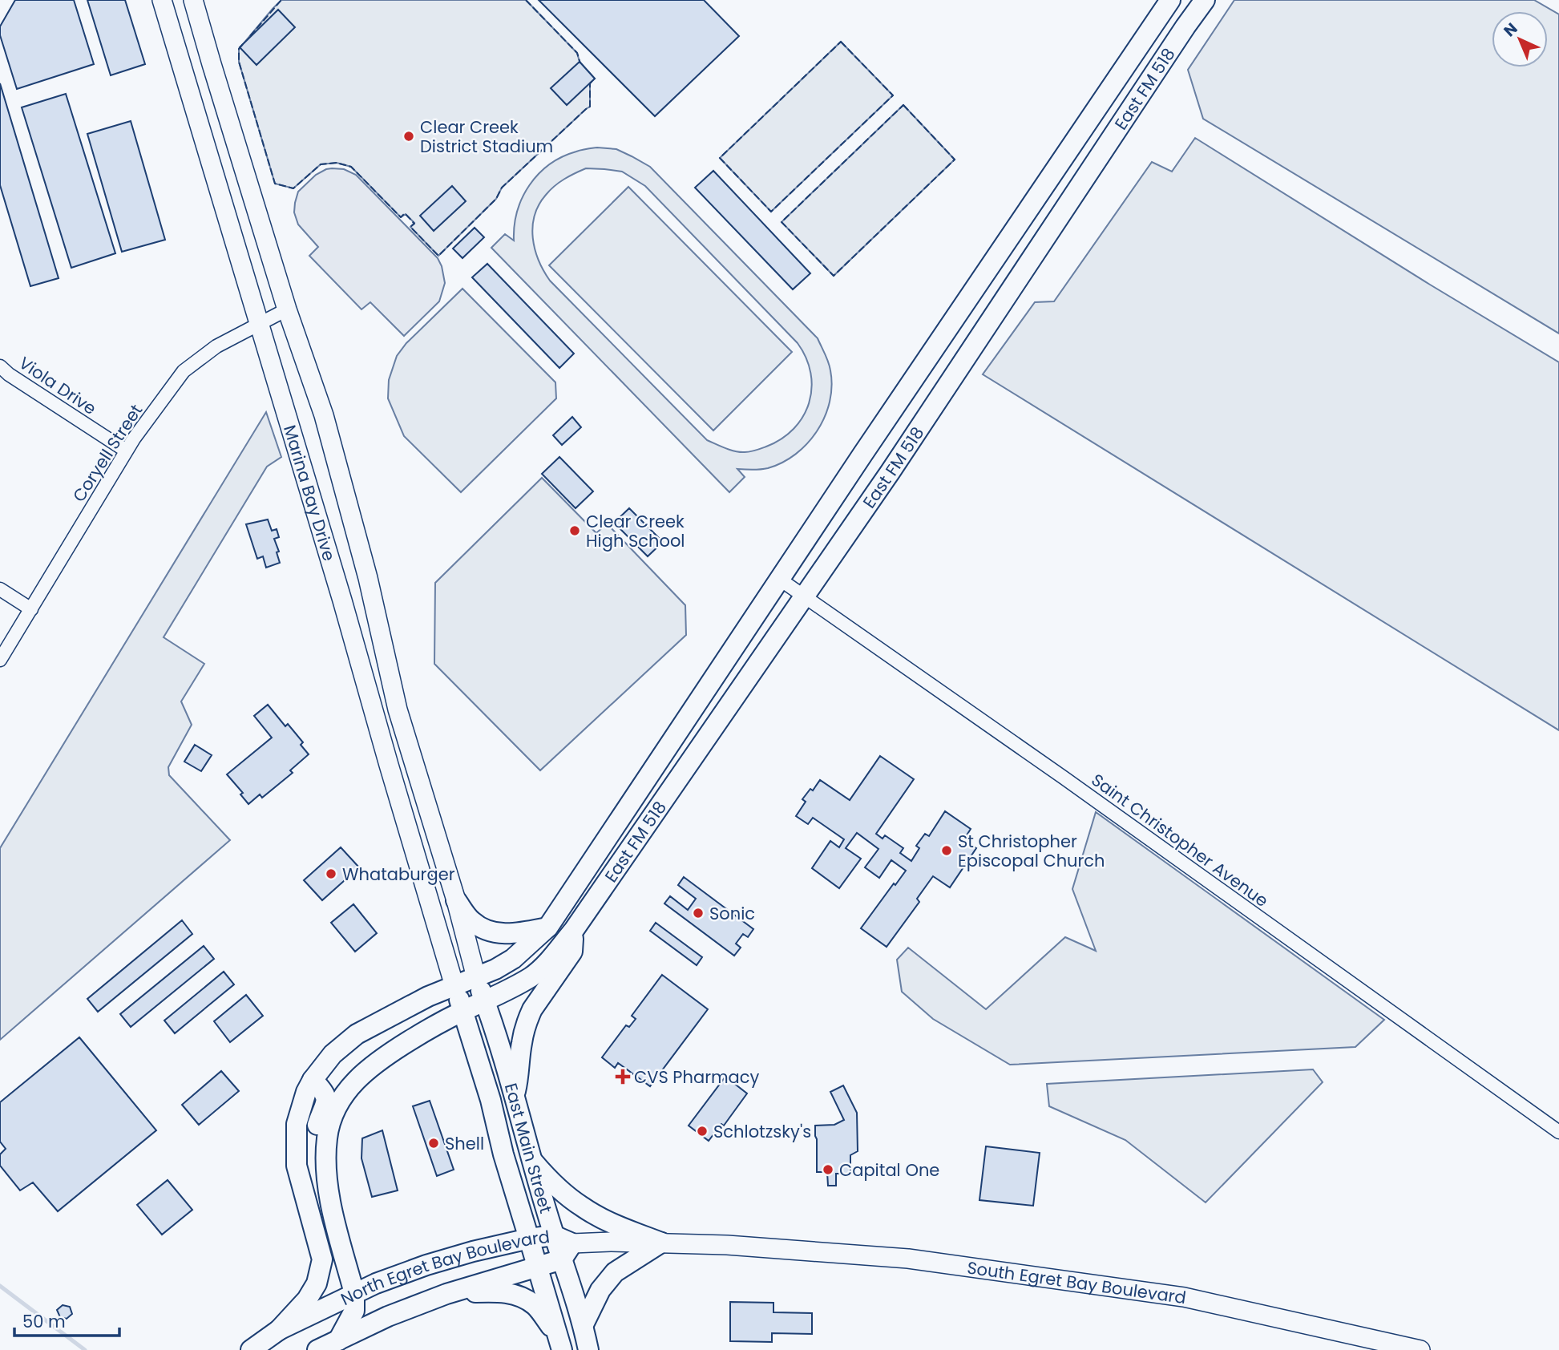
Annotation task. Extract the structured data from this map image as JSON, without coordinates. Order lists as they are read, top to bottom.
{
  "streets": {
    "main road": [
      "East FM 518",
      "Marina Bay Drive",
      "East Main Street",
      "North Egret Bay Boulevard"
    ],
    "street": ["Viola Drive", "Coryell Street", "Saint Christopher Avenue"]
  },
  "crossings": [
    ["East FM 518", "Marina Bay Drive"],
    ["East FM 518", "Saint Christopher Avenue"],
    ["East FM 518", "East Main Street"],
    ["East FM 518", "North Egret Bay Boulevard"],
    ["Viola Drive", "Coryell Street"],
    ["Coryell Street", "Marina Bay Drive"],
    ["Marina Bay Drive", "East Main Street"],
    ["East Main Street", "North Egret Bay Boulevard"]
  ],
  "places": {
    "other": [
      "Clear Creek District Stadium",
      "Clear Creek High School",
      "St Christopher Episcopal Church",
      "Whataburger",
      "Sonic",
      "Schlotzsky's",
      "Shell",
      "Capital One"
    ],
    "health": ["CVS Pharmacy"]
  },
  "scale_bar": "50 m",
  "north": "top left"
}
